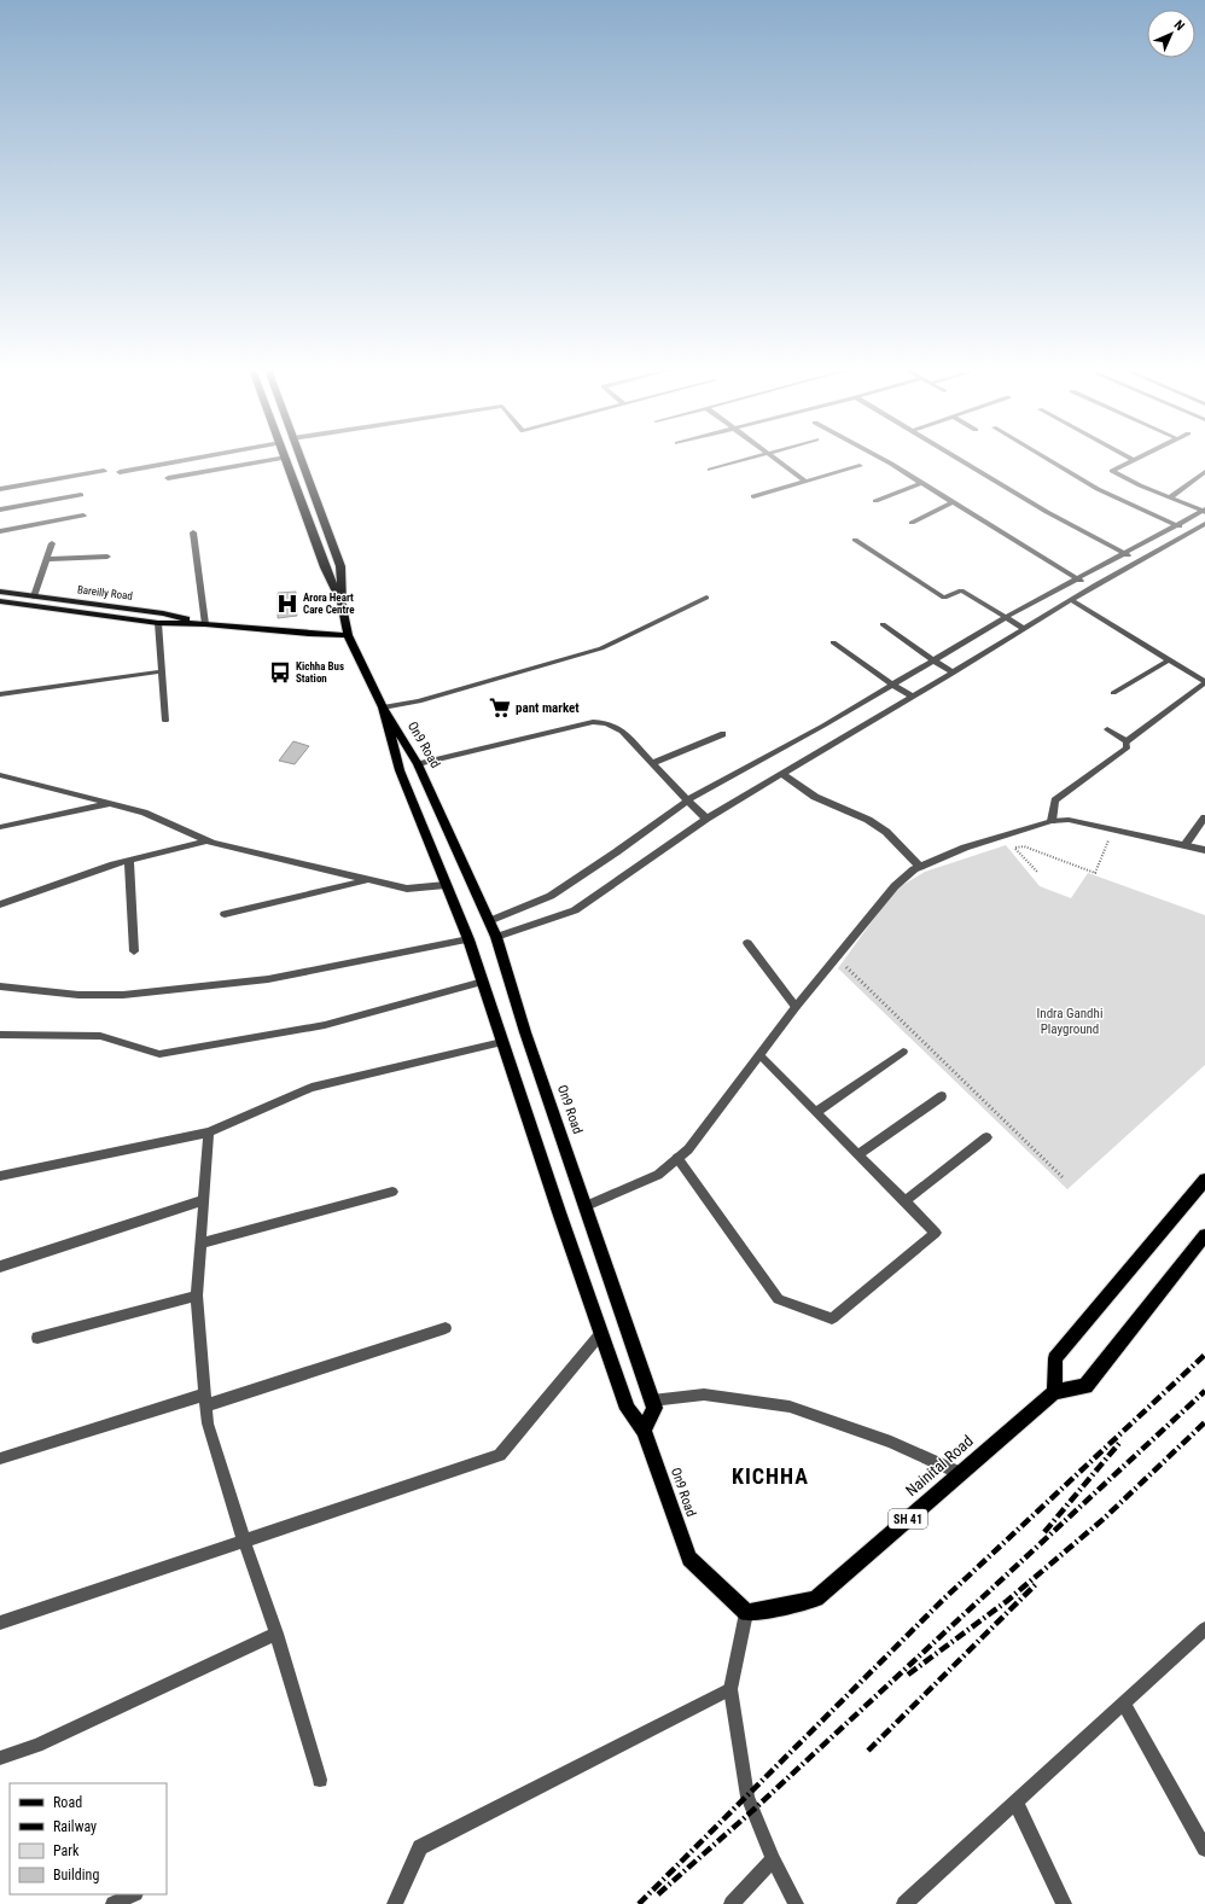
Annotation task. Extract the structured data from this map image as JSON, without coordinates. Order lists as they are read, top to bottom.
{
  "streets": {
    "main road": [
      "Bareilly Road",
      "On9 Road",
      "Nainital Road",
      "SH 41"
    ]
  },
  "crossings": [
    ["Bareilly Road", "On9 Road"],
    ["On9 Road", "Nainital Road"]
  ],
  "districts": ["KICHHA"],
  "parks": ["Indra Gandhi Playground"],
  "places": {
    "hospital": ["Arora Heart Care Centre"],
    "bus stop": ["Kichha Bus Station"],
    "supermarket": ["pant market"]
  },
  "legend": [
    "Road",
    "Railway",
    "Park",
    "Building"
  ],
  "north": "top right"
}
